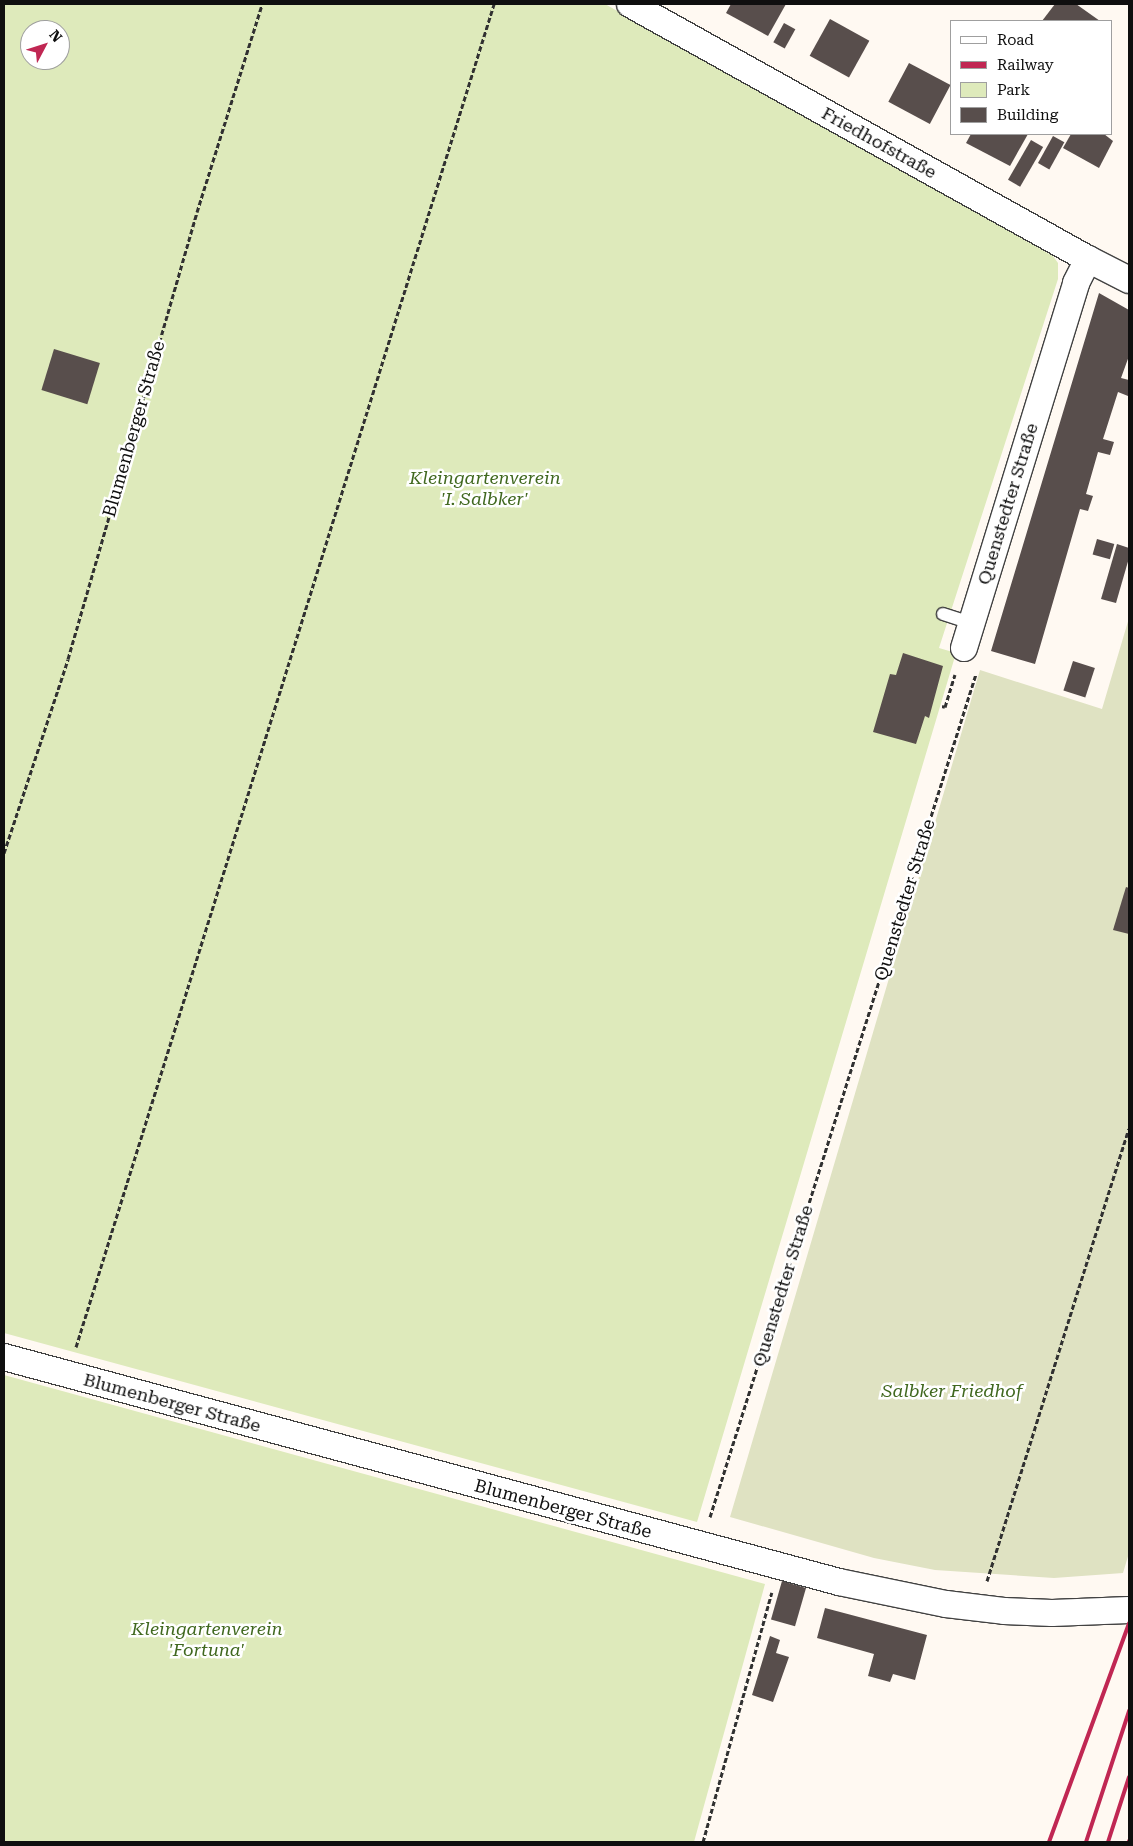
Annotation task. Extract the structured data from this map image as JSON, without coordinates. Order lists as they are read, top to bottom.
{
  "streets": {
    "street": ["Friedhofstraße", "Blumenberger Straße", "Quenstedter Straße"]
  },
  "crossings": [
    ["Friedhofstraße", "Quenstedter Straße"],
    ["Blumenberger Straße", "Quenstedter Straße"]
  ],
  "parks": ["Kleingartenverein 'I. Salbker'", "Salbker Friedhof", "Kleingartenverein 'Fortuna'"],
  "legend": [
    "Road",
    "Railway",
    "Park",
    "Building"
  ],
  "north": "top right"
}
